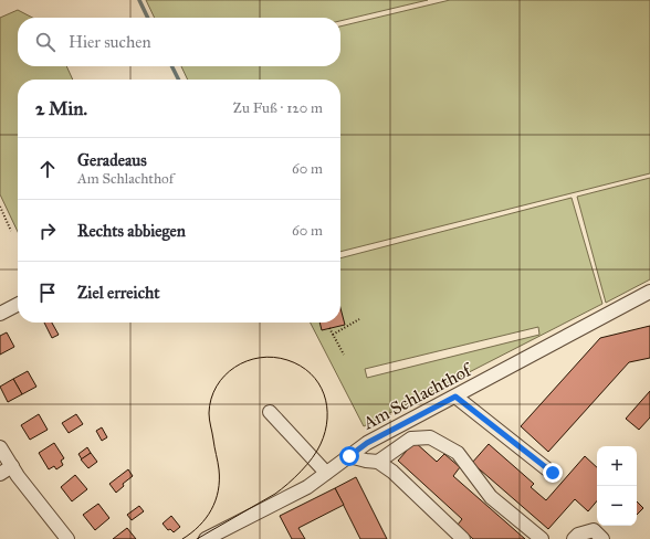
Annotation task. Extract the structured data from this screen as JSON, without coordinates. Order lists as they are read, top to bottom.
{
  "streets": {
    "street": ["Am Schlachthof"]
  },
  "page": {
    "search": "Hier suchen",
    "heading": ["2 Min.", "Zu Fuß · 120 m"],
    "list": [
      ["Geradeaus", "Am Schlachthof", "60 m"],
      ["Rechts abbiegen", "60 m"],
      "Ziel erreicht"
    ],
    "map_buttons": ["+", "−"]
  }
}
